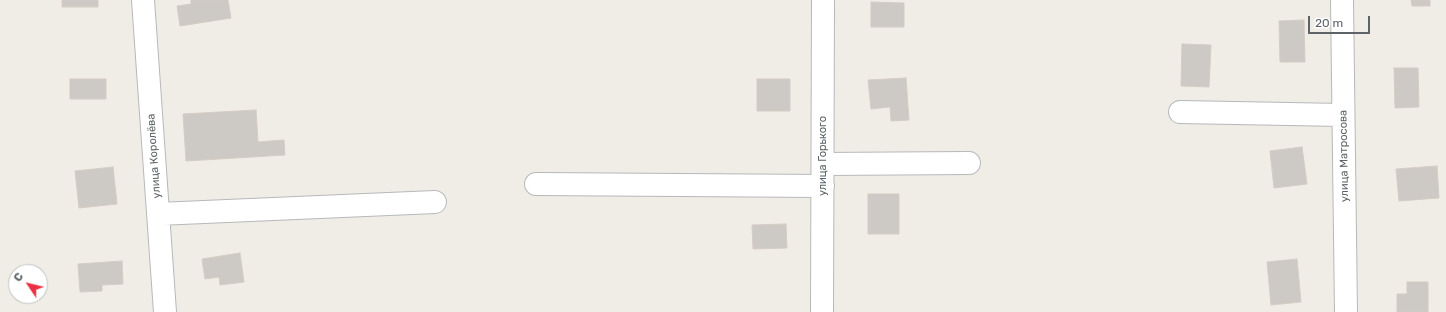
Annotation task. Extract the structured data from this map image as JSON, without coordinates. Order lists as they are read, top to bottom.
{
  "streets": {
    "street": ["улица Королёва", "улица Горького", "улица Матросова"]
  },
  "scale_bar": "20 m",
  "north": "top left"
}
